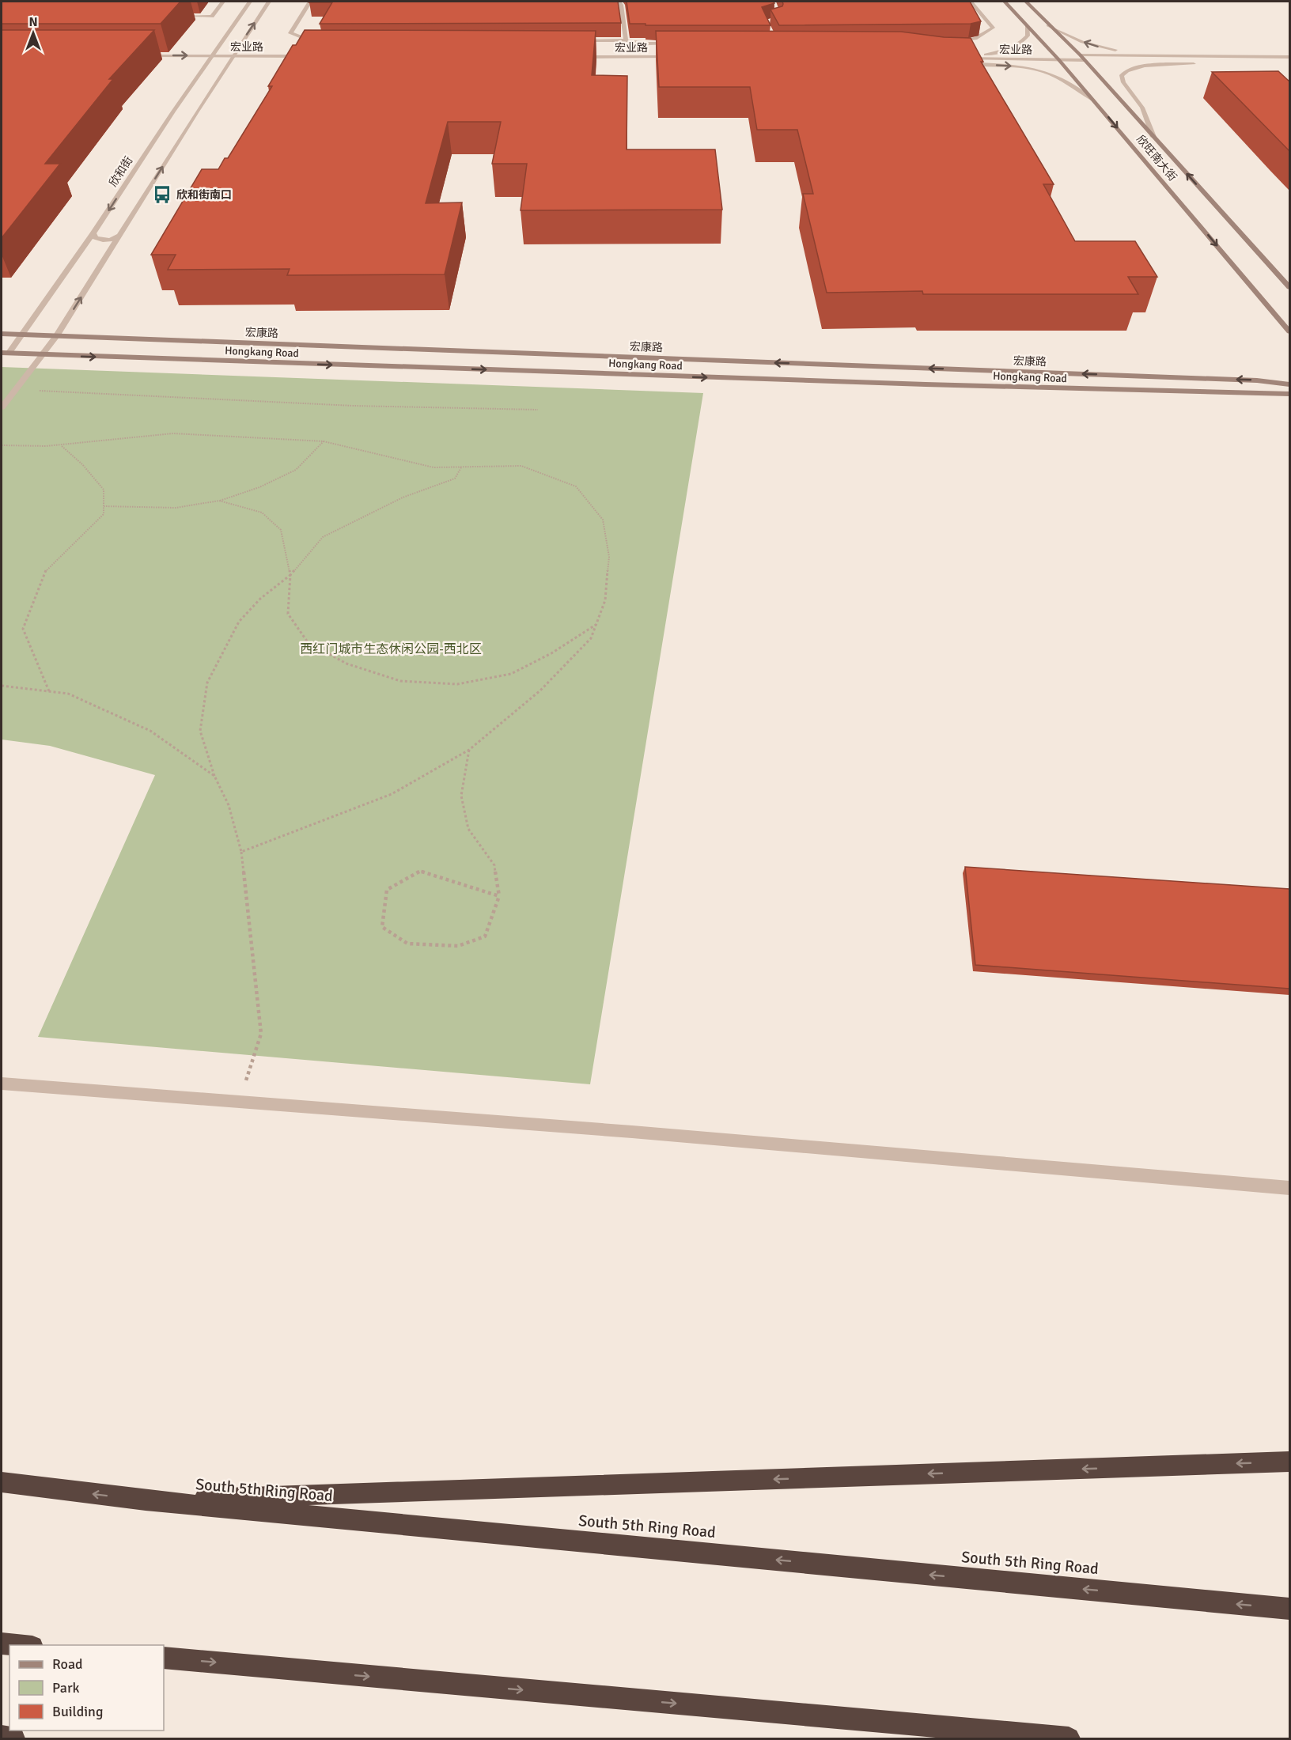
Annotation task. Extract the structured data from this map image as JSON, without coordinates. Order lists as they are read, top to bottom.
{
  "streets": {
    "highway": ["South 5th Ring Road"],
    "main road": ["欣旺南大街", "宏康路", "Hongkang Road"],
    "street": ["宏业路", "欣和街"]
  },
  "crossings": [
    ["宏业路", "欣旺南大街"],
    ["宏业路", "欣和街"],
    ["欣和街", "宏康路"],
    ["欣和街", "Hongkang Road"]
  ],
  "one_way": ["宏康路", "Hongkang Road"],
  "parks": ["西红门城市生态休闲公园-西北区"],
  "places": {
    "bus stop": ["欣和街南口"]
  },
  "legend": ["Road", "Park", "Building"],
  "north": "top"
}
